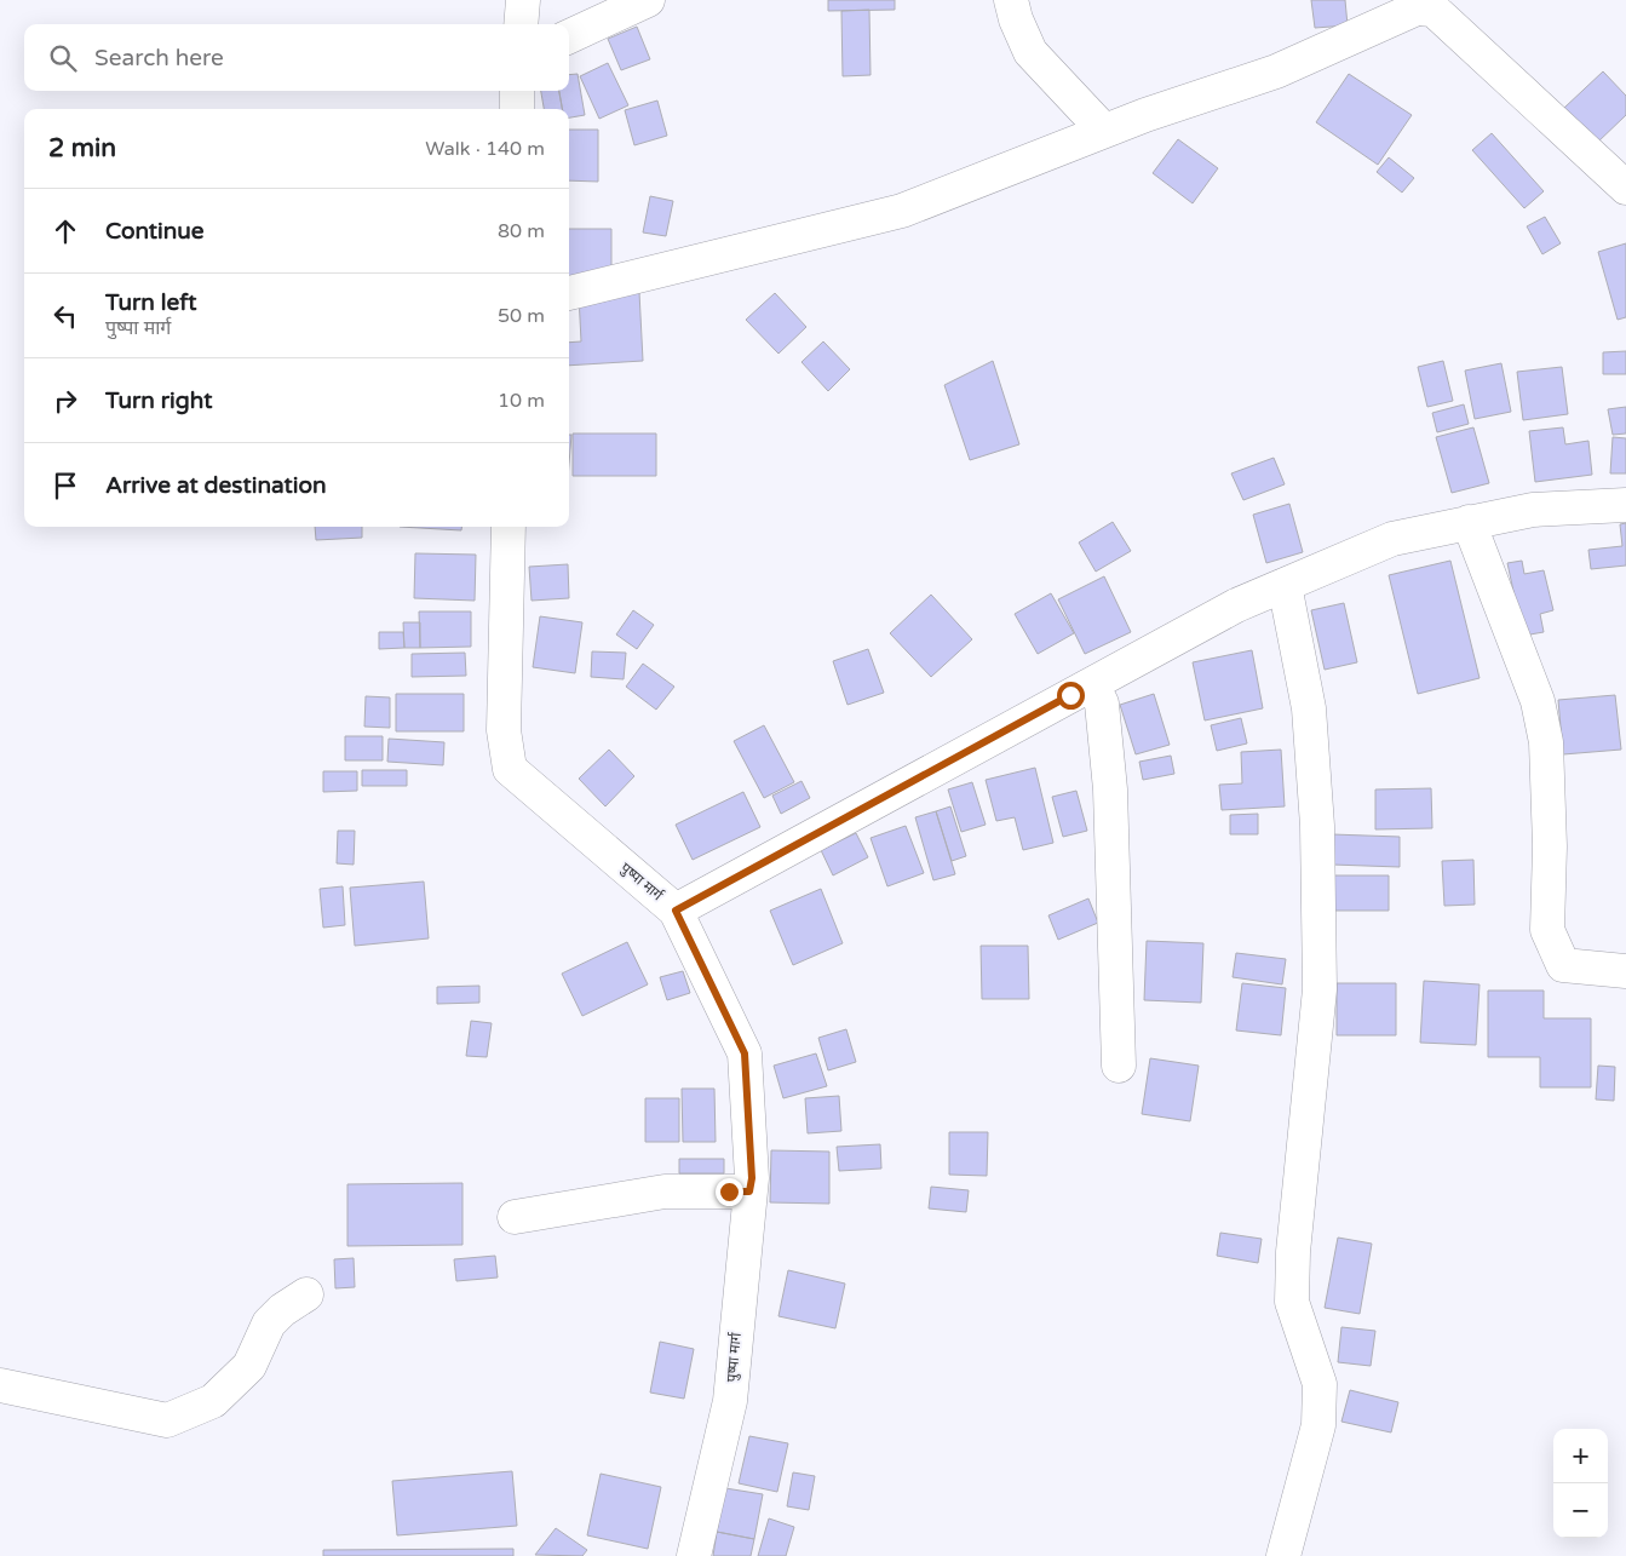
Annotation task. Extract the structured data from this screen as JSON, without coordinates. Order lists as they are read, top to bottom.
{
  "streets": {
    "street": ["पुष्पा मार्ग"]
  },
  "page": {
    "search": "Search here",
    "heading": ["2 min", "Walk · 140 m"],
    "list": [
      ["Continue", "80 m"],
      ["Turn left", "पुष्पा मार्ग", "50 m"],
      ["Turn right", "10 m"],
      "Arrive at destination"
    ],
    "map_buttons": ["+", "−"]
  }
}
